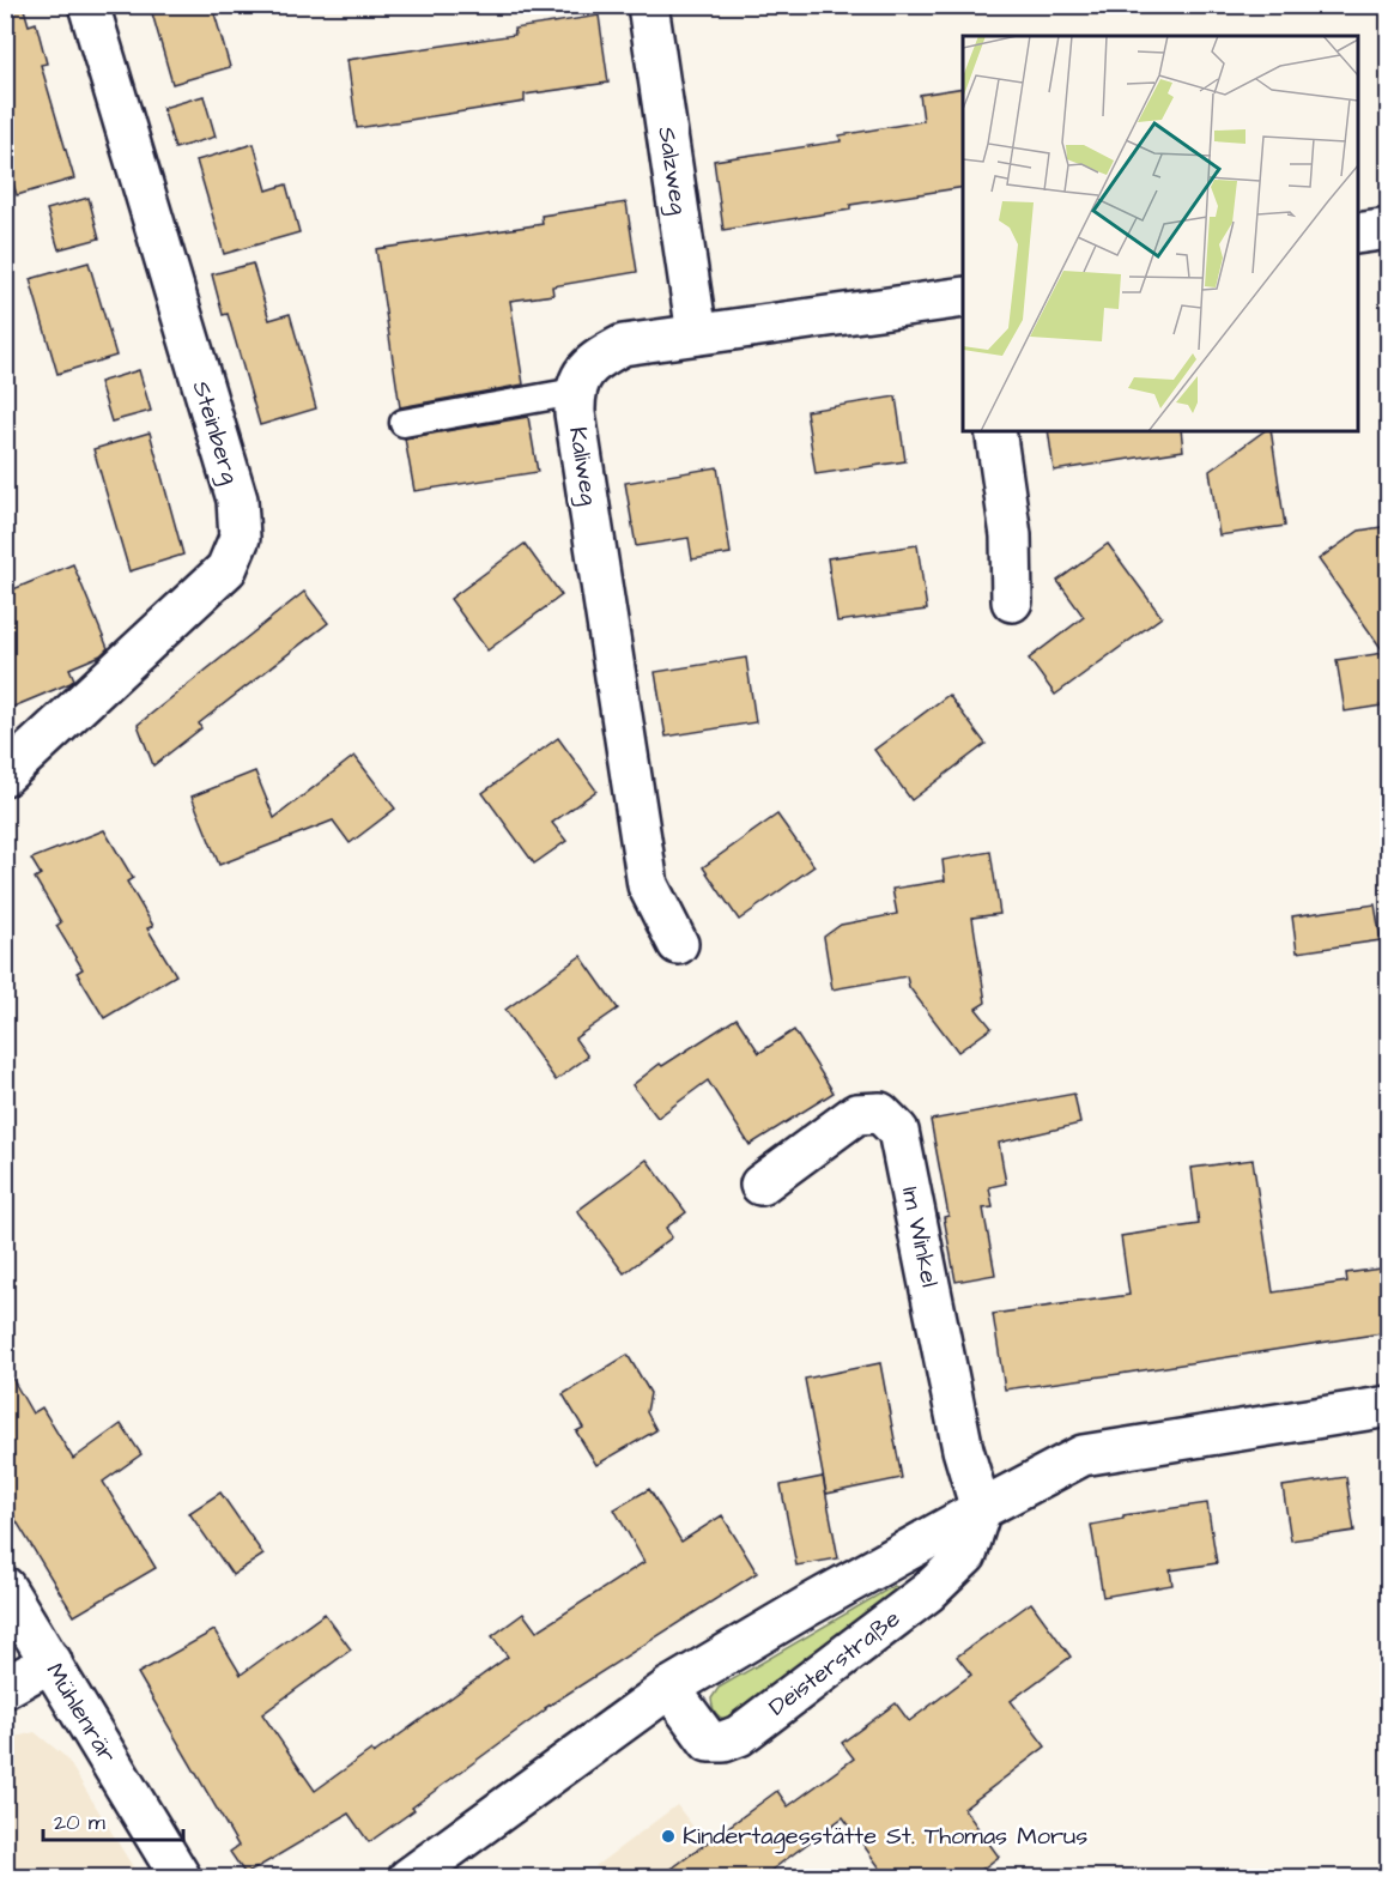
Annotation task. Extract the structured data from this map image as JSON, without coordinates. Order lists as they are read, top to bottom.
{
  "streets": {
    "street": [
      "Salzweg",
      "Steinberg",
      "Kaliweg",
      "Im Winkel",
      "Deisterstraße",
      "Mühlenrär"
    ]
  },
  "crossings": [
    ["Salzweg", "Kaliweg"],
    ["Im Winkel", "Deisterstraße"]
  ],
  "places": ["Kindertagesstätte St. Thomas Morus"],
  "scale_bar": "20 m"
}
